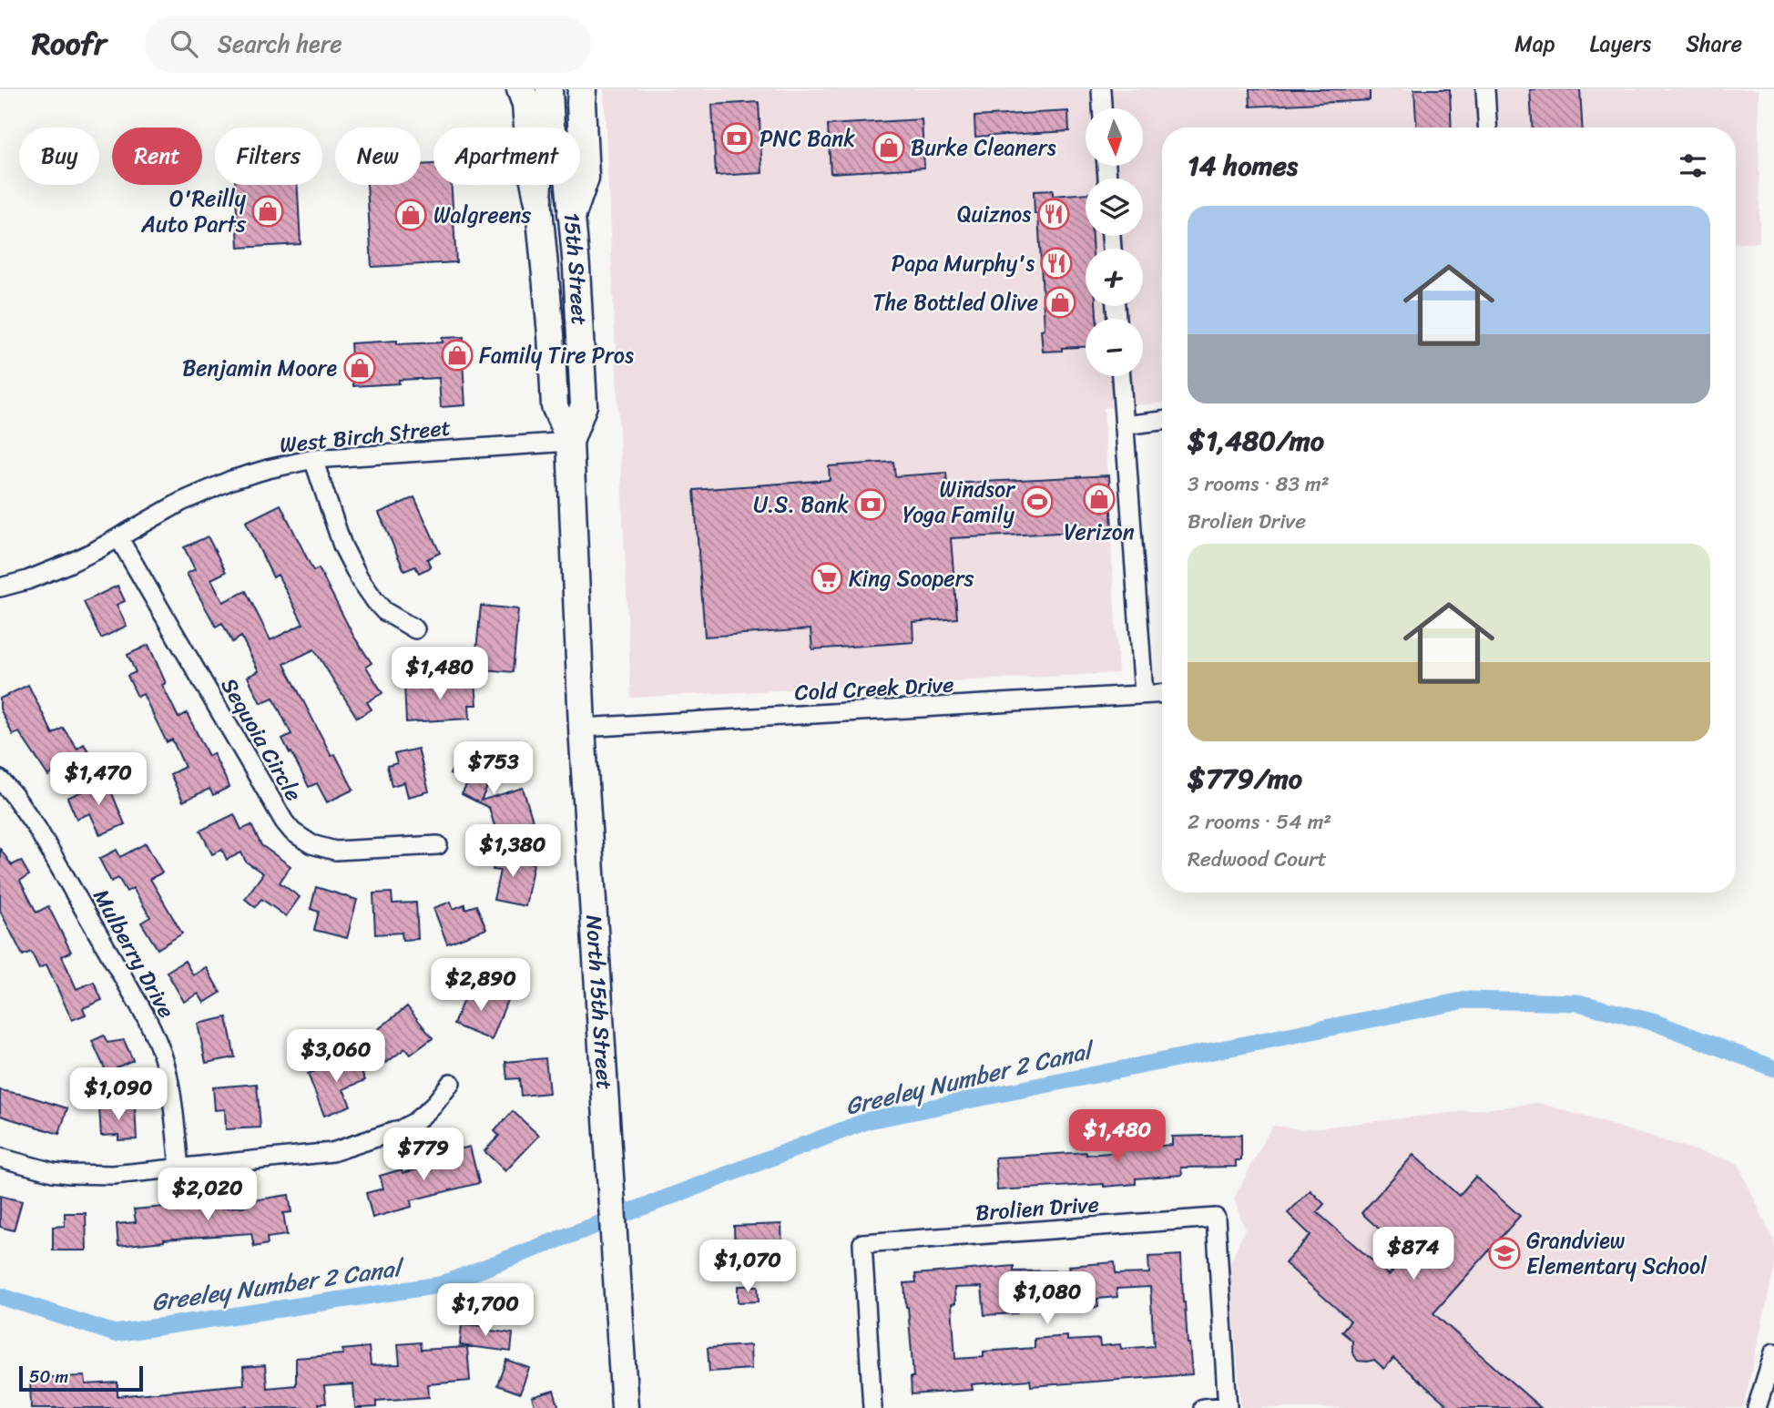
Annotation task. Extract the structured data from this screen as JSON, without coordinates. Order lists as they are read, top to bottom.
{
  "streets": {
    "street": [
      "15th Street",
      "West Birch Street",
      "Cold Creek Drive",
      "Sequoia Circle",
      "Mulberry Drive",
      "North 15th Street",
      "Brolien Drive"
    ]
  },
  "crossings": [
    ["15th Street", "North 15th Street"],
    ["West Birch Street", "Sequoia Circle"],
    ["West Birch Street", "North 15th Street"],
    ["Cold Creek Drive", "North 15th Street"]
  ],
  "water": ["Greeley Number 2 Canal"],
  "places": {
    "bank": ["PNC Bank", "U.S. Bank"],
    "shop": [
      "Burke Cleaners",
      "O'Reilly Auto Parts",
      "Walgreens",
      "The Bottled Olive",
      "Family Tire Pros",
      "Benjamin Moore",
      "Verizon"
    ],
    "restaurant": ["Quiznos", "Papa Murphy's"],
    "sports": ["Windsor Yoga Family"],
    "supermarket": ["King Soopers"],
    "school or university": ["Grandview Elementary School"]
  },
  "scale_bar": "50 m",
  "north": "bottom",
  "page": {
    "header": "Roofr",
    "search": "Search here",
    "nav": ["Map", "Layers", "Share"],
    "map_buttons": ["+", "−"],
    "chip": [
      "Buy",
      "Rent",
      "Filters",
      "New",
      "Apartment"
    ],
    "heading": "14 homes",
    "list": [
      {
        "name": "$1,480/mo",
        "note": "3 rooms · 83 m² · Brolien Drive"
      },
      {
        "name": "$779/mo",
        "note": "2 rooms · 54 m² · Redwood Court"
      }
    ],
    "price": [
      "$1,480",
      "$753",
      "$1,470",
      "$1,380",
      "$2,890",
      "$3,060",
      "$1,090",
      "$1,480",
      "$779",
      "$2,020",
      "$874",
      "$1,070",
      "$1,080",
      "$1,700"
    ],
    "scale": "50 m"
  }
}
